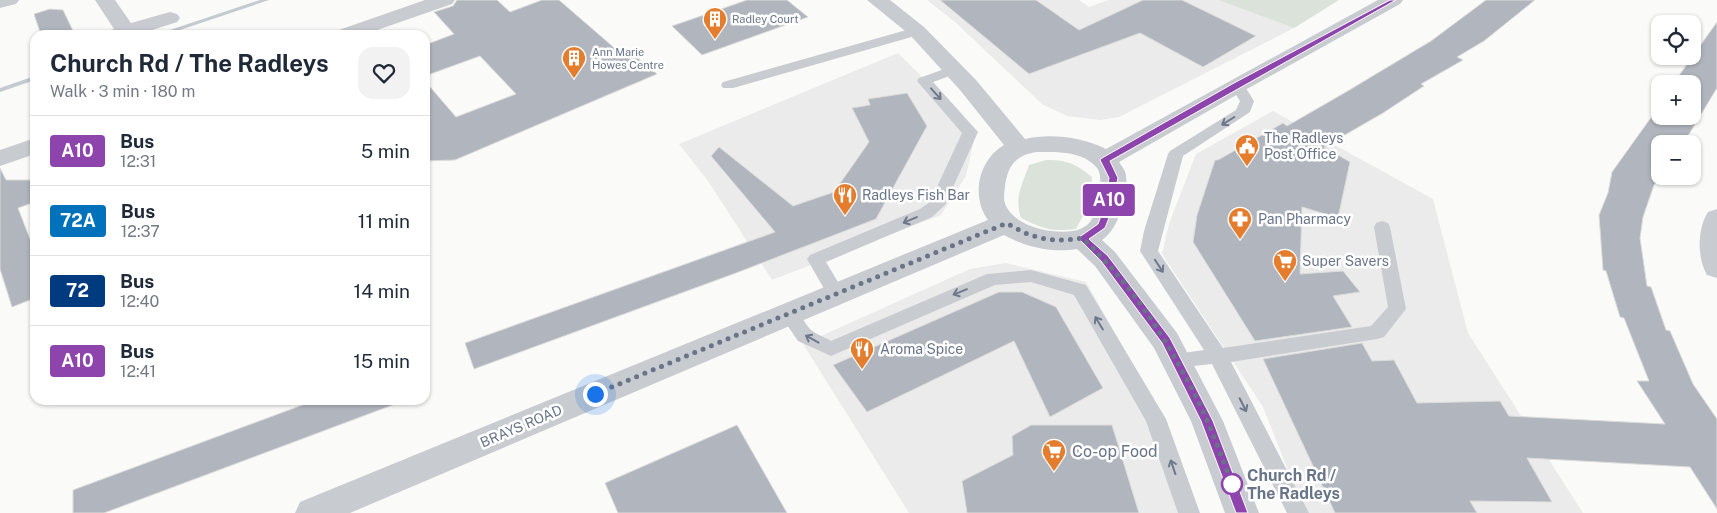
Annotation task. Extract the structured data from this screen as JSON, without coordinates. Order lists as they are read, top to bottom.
{
  "streets": {
    "street": ["BRAYS ROAD"]
  },
  "places": {
    "building": ["Radley Court", "Ann Marie Howes Centre"],
    "public building": ["The Radleys Post Office"],
    "restaurant": ["Radleys Fish Bar", "Aroma Spice"],
    "pharmacy": ["Pan Pharmacy"],
    "supermarket": ["Super Savers", "Co-op Food"],
    "other": ["Church Rd / The Radleys"]
  },
  "lines": ["bus line A10"],
  "page": {
    "on_map": "A10",
    "map_buttons": ["+", "−"],
    "heading": ["Church Rd / The Radleys", "Walk · 3 min · 180 m"],
    "list": [
      {
        "mark": "A10",
        "name": "Bus",
        "note": "12:31",
        "value": "5 min"
      },
      {
        "mark": "72A",
        "name": "Bus",
        "note": "12:37",
        "value": "11 min"
      },
      {
        "mark": "72",
        "name": "Bus",
        "note": "12:40",
        "value": "14 min"
      },
      {
        "mark": "A10",
        "name": "Bus",
        "note": "12:41",
        "value": "15 min"
      }
    ]
  }
}
